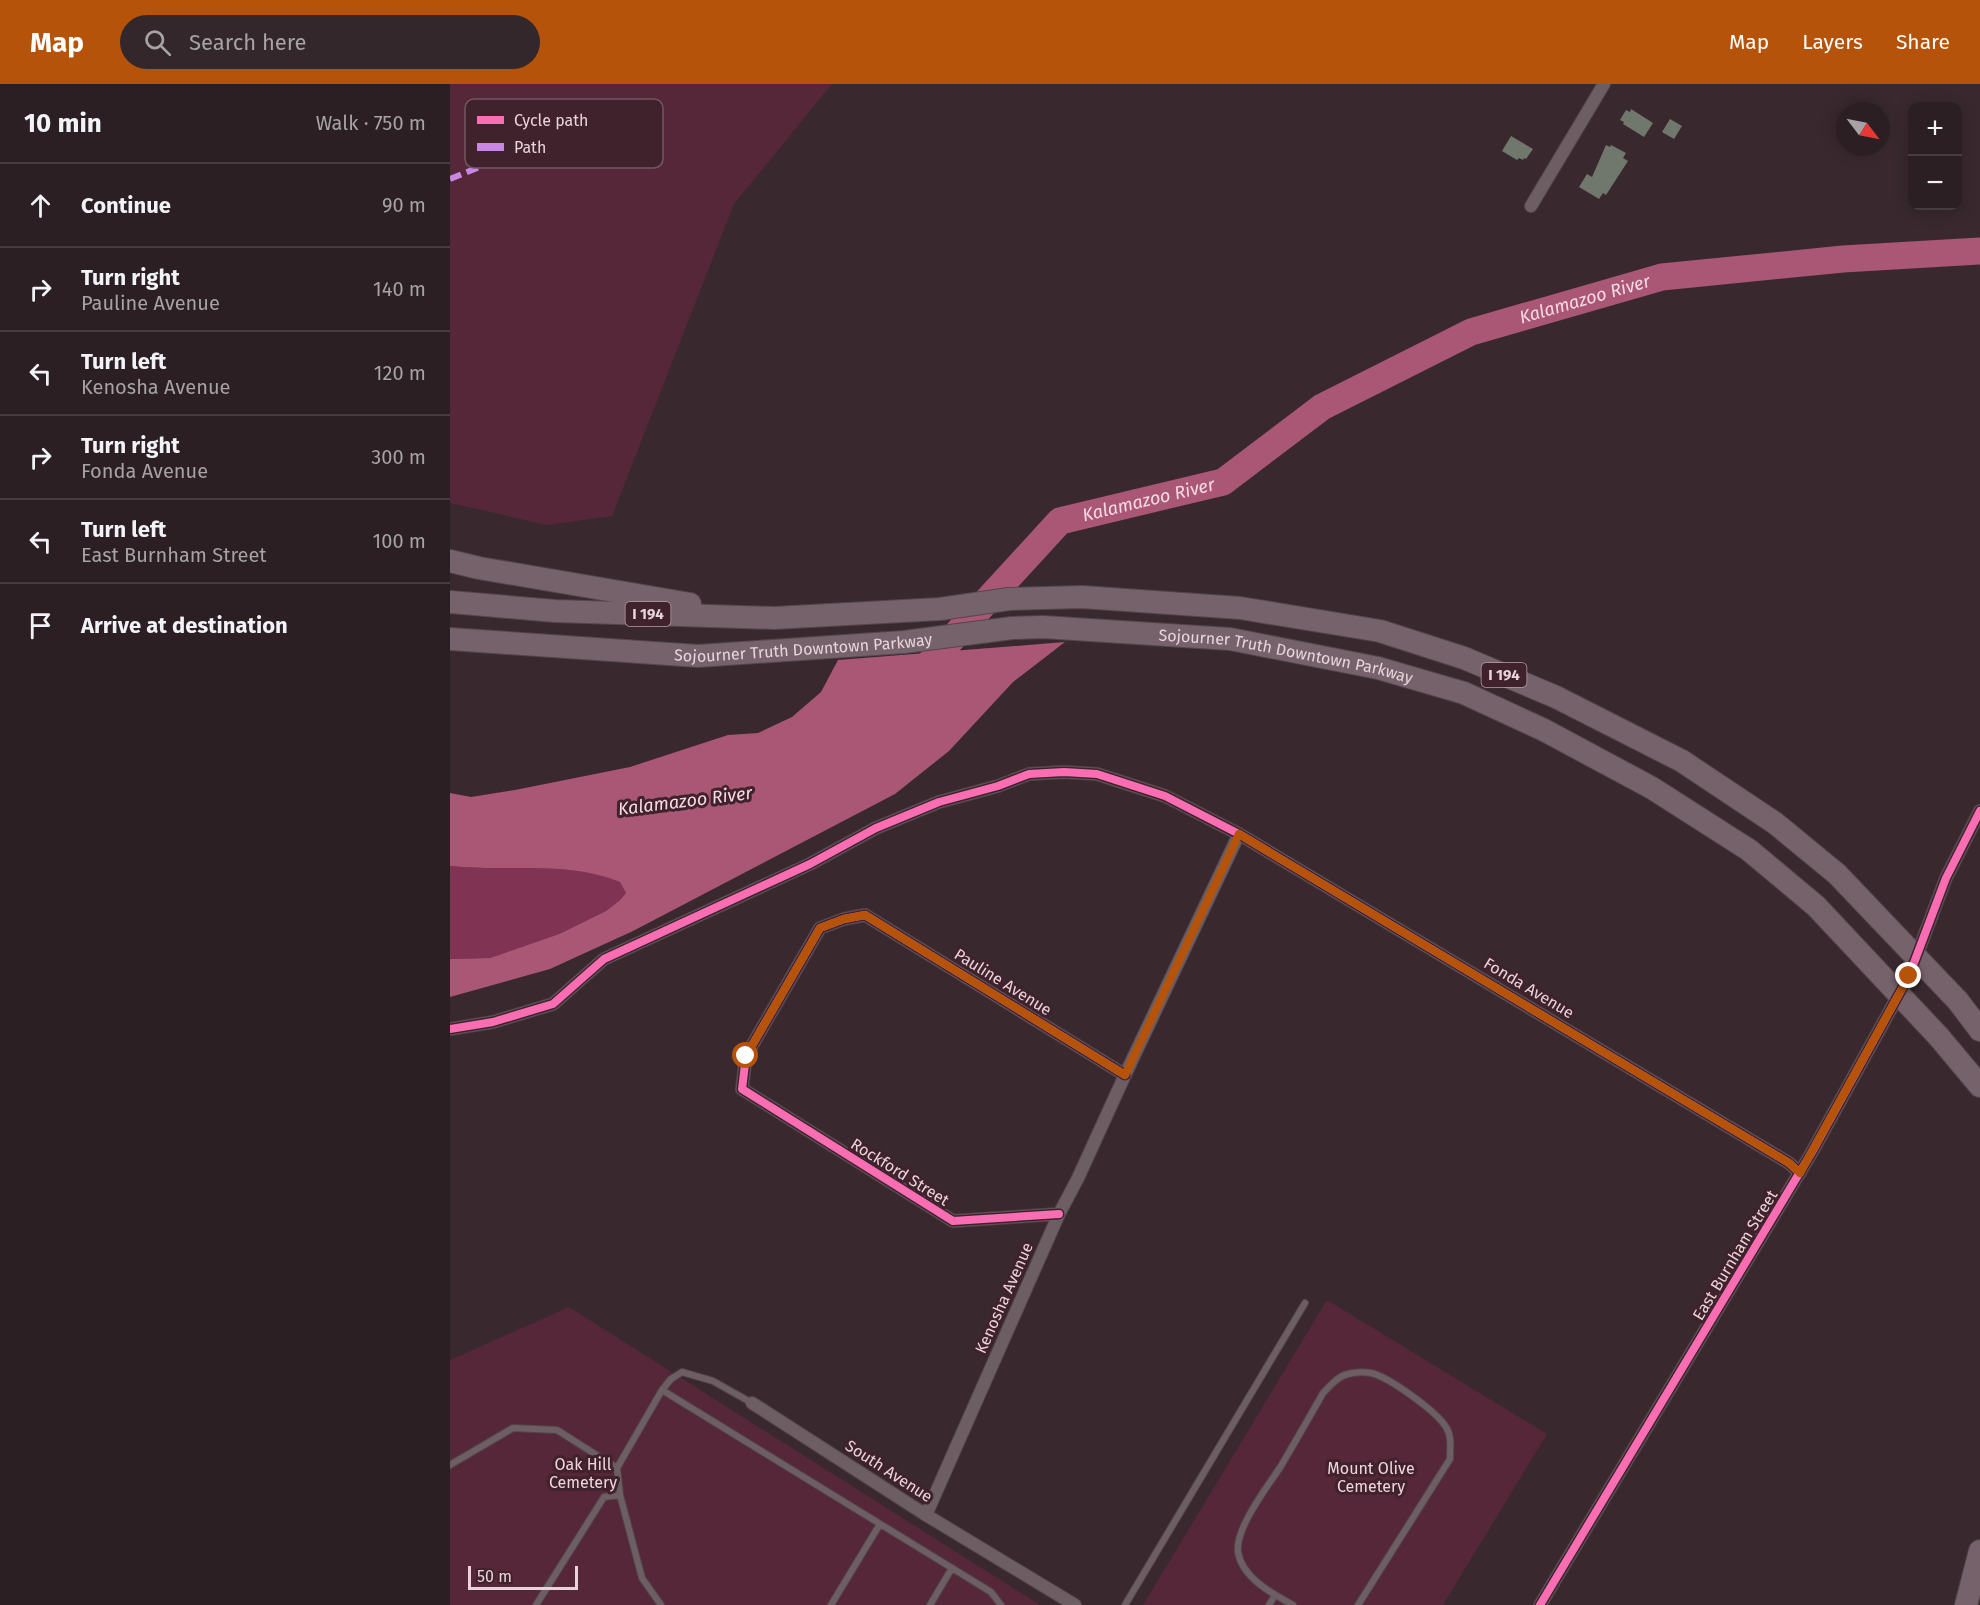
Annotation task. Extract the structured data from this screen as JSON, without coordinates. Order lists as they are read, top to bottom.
{
  "streets": {
    "highway": ["I 194", "Sojourner Truth Downtown Parkway"],
    "street": [
      "Pauline Avenue",
      "Fonda Avenue",
      "Rockford Street",
      "East Burnham Street",
      "Kenosha Avenue",
      "South Avenue"
    ]
  },
  "crossings": [
    ["Pauline Avenue", "Rockford Street"],
    ["Pauline Avenue", "Kenosha Avenue"],
    ["Fonda Avenue", "East Burnham Street"],
    ["Fonda Avenue", "Kenosha Avenue"],
    ["Rockford Street", "Kenosha Avenue"],
    ["Kenosha Avenue", "South Avenue"]
  ],
  "water": ["Kalamazoo River"],
  "parks": ["Oak Hill Cemetery", "Mount Olive Cemetery"],
  "legend": ["Cycle path", "Path"],
  "scale_bar": "50 m",
  "north": "bottom right",
  "page": {
    "header": "Map",
    "search": "Search here",
    "nav": ["Map", "Layers", "Share"],
    "heading": ["10 min", "Walk · 750 m"],
    "map_buttons": ["+", "−"],
    "list": [
      ["Continue", "90 m"],
      ["Turn right", "Pauline Avenue", "140 m"],
      ["Turn left", "Kenosha Avenue", "120 m"],
      ["Turn right", "Fonda Avenue", "300 m"],
      ["Turn left", "East Burnham Street", "100 m"],
      "Arrive at destination"
    ],
    "scale": "50 m"
  }
}
